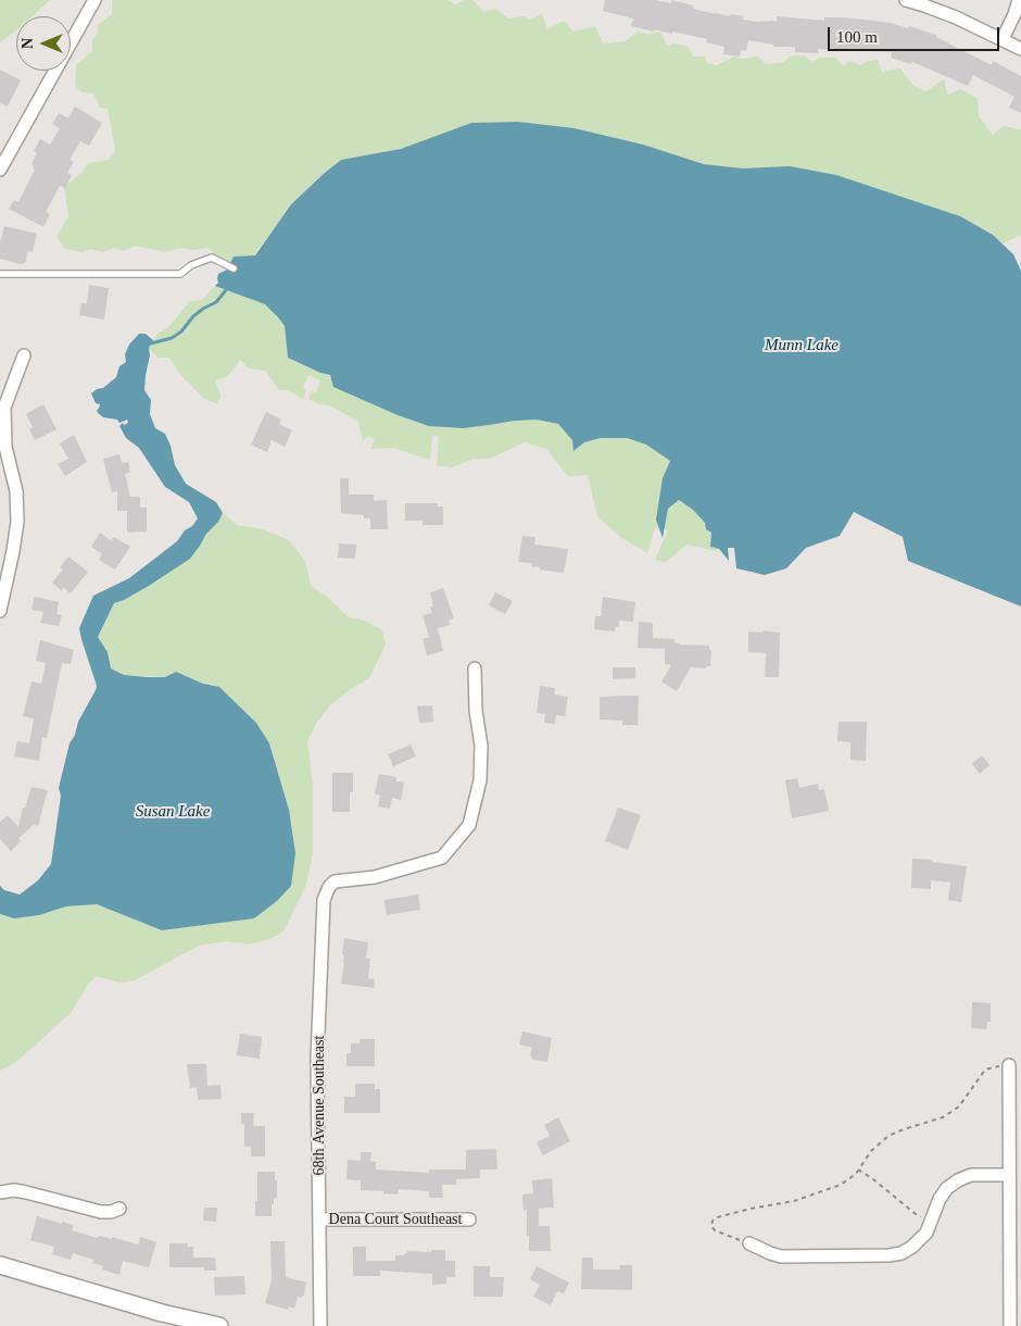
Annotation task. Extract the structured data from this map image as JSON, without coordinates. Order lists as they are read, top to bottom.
{
  "streets": {
    "street": ["68th Avenue Southeast", "Dena Court Southeast"]
  },
  "crossings": [
    ["68th Avenue Southeast", "Dena Court Southeast"]
  ],
  "water": ["Munn Lake", "Susan Lake"],
  "scale_bar": "100 m",
  "north": "left"
}
